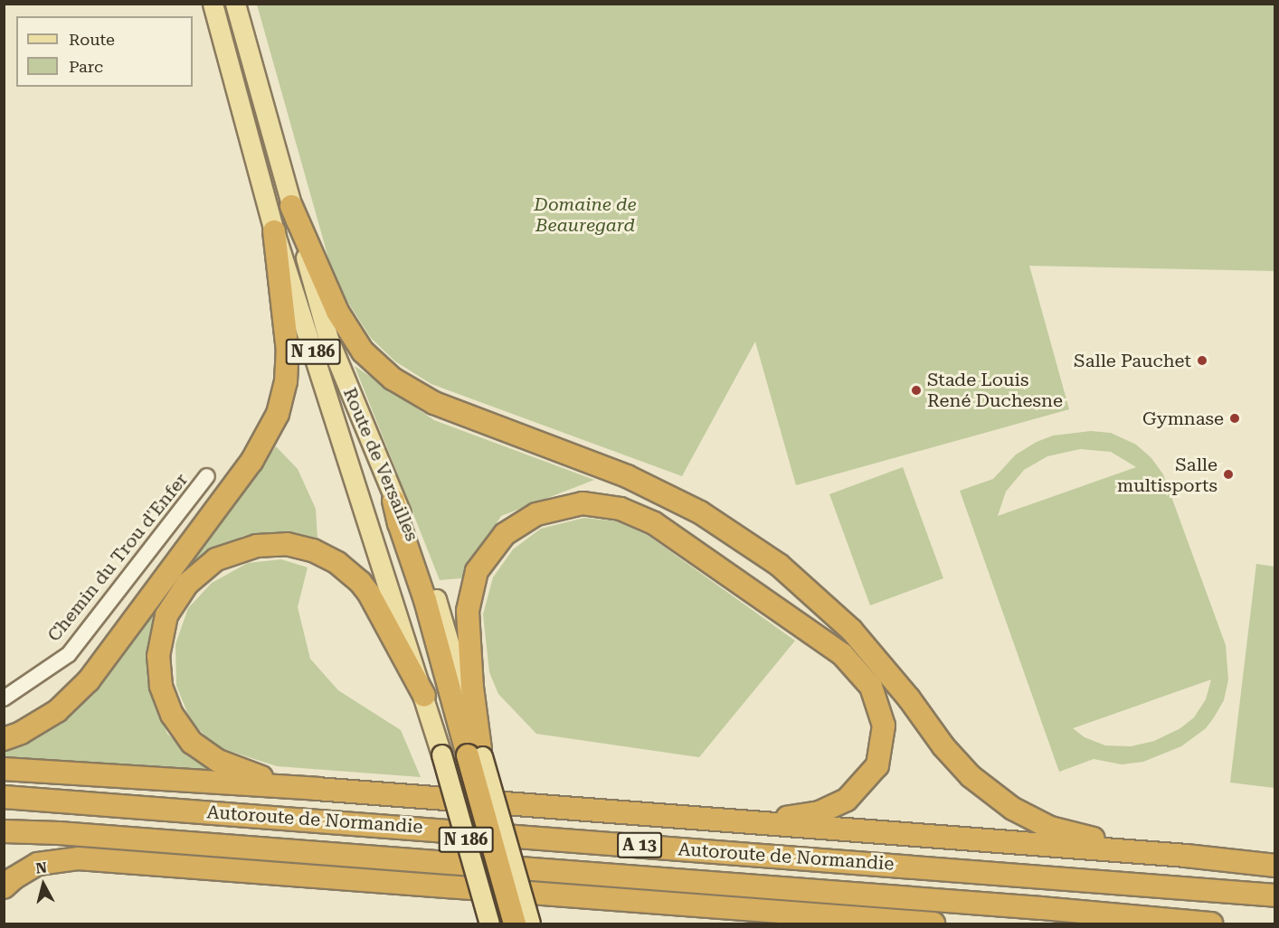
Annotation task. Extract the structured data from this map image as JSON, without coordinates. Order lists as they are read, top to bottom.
{
  "streets": {
    "highway": ["N 186", "Autoroute de Normandie", "A 13"],
    "main road": ["Route de Versailles"],
    "street": ["Chemin du Trou d'Enfer"]
  },
  "crossings": [
    ["N 186", "Route de Versailles"]
  ],
  "parks": ["Domaine de Beauregard"],
  "places": [
    "Salle Pauchet",
    "Stade Louis René Duchesne",
    "Gymnase",
    "Salle multisports"
  ],
  "legend": ["Route", "Parc"],
  "north": "top"
}
